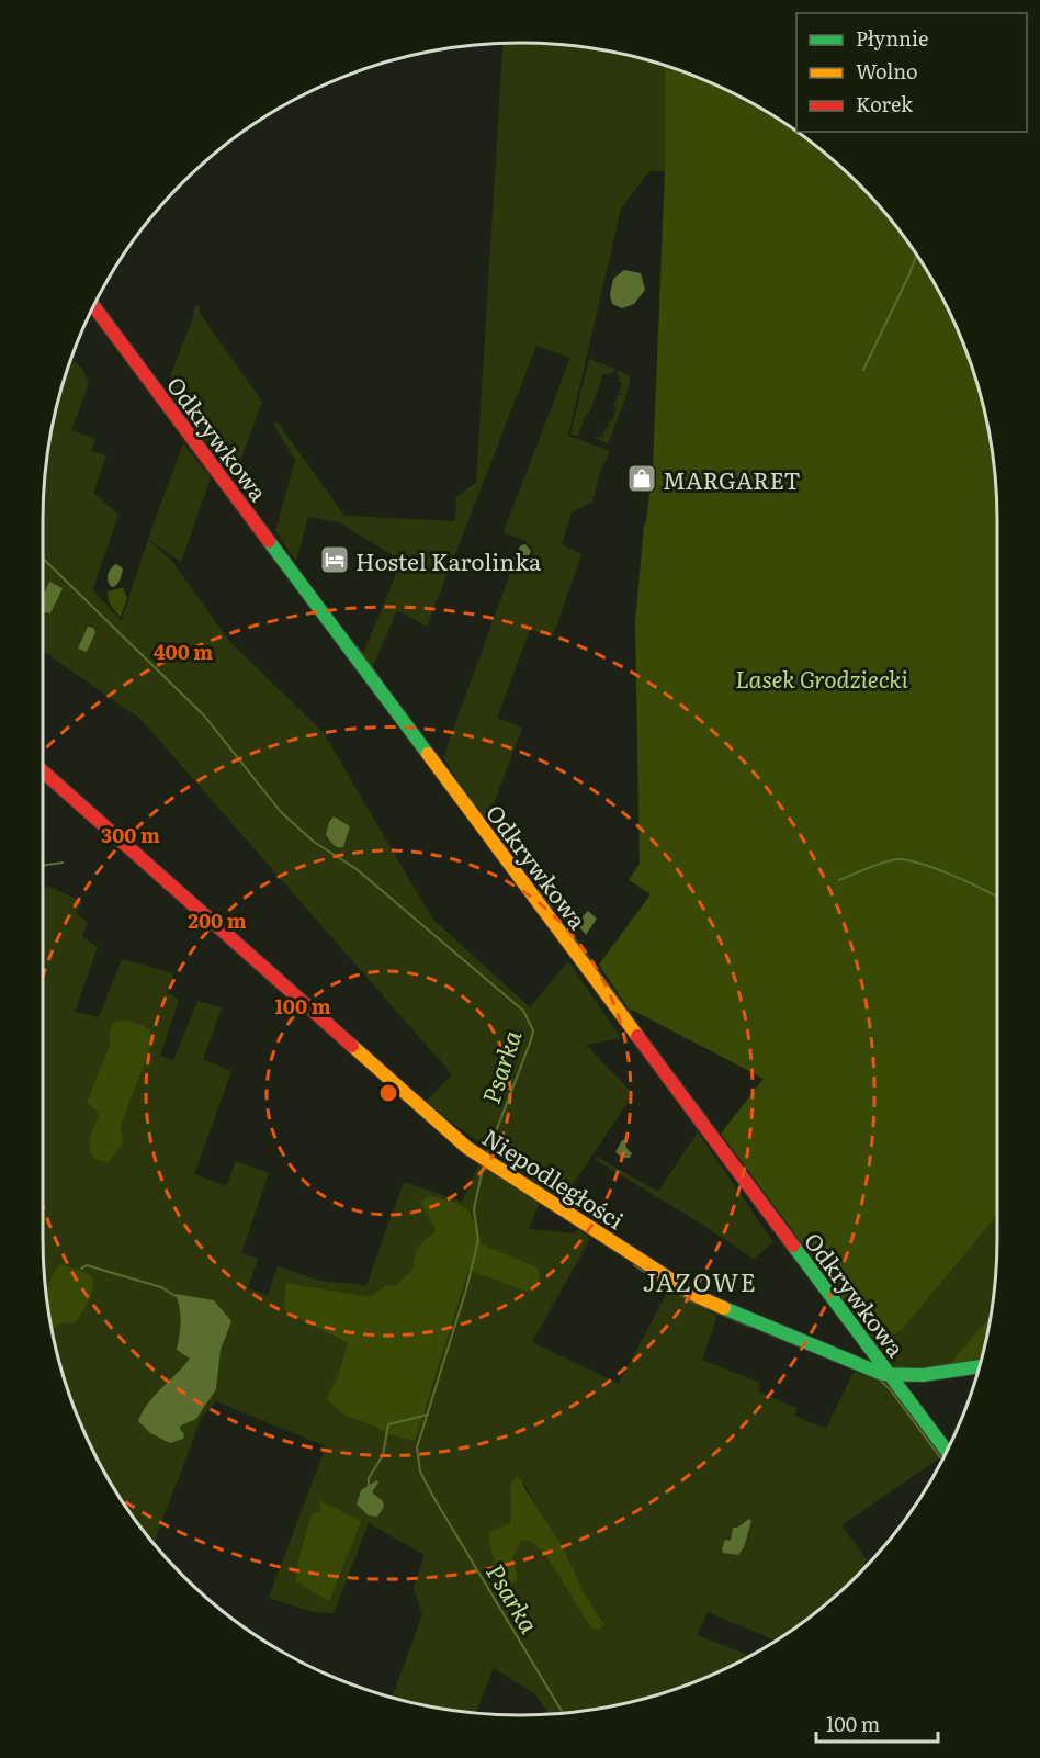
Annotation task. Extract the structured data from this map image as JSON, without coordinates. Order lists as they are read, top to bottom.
{
  "streets": {
    "street": ["Odkrywkowa", "Niepodległości"]
  },
  "crossings": [
    ["Odkrywkowa", "Niepodległości"]
  ],
  "districts": ["JAZOWE"],
  "water": ["Psarka"],
  "parks": ["Lasek Grodziecki"],
  "places": {
    "shop": ["MARGARET"],
    "hotel": ["Hostel Karolinka"]
  },
  "legend": ["Płynnie", "Wolno", "Korek"],
  "scale_bar": "100 m",
  "rings": [
    "400 m",
    "300 m",
    "200 m",
    "100 m"
  ]
}
